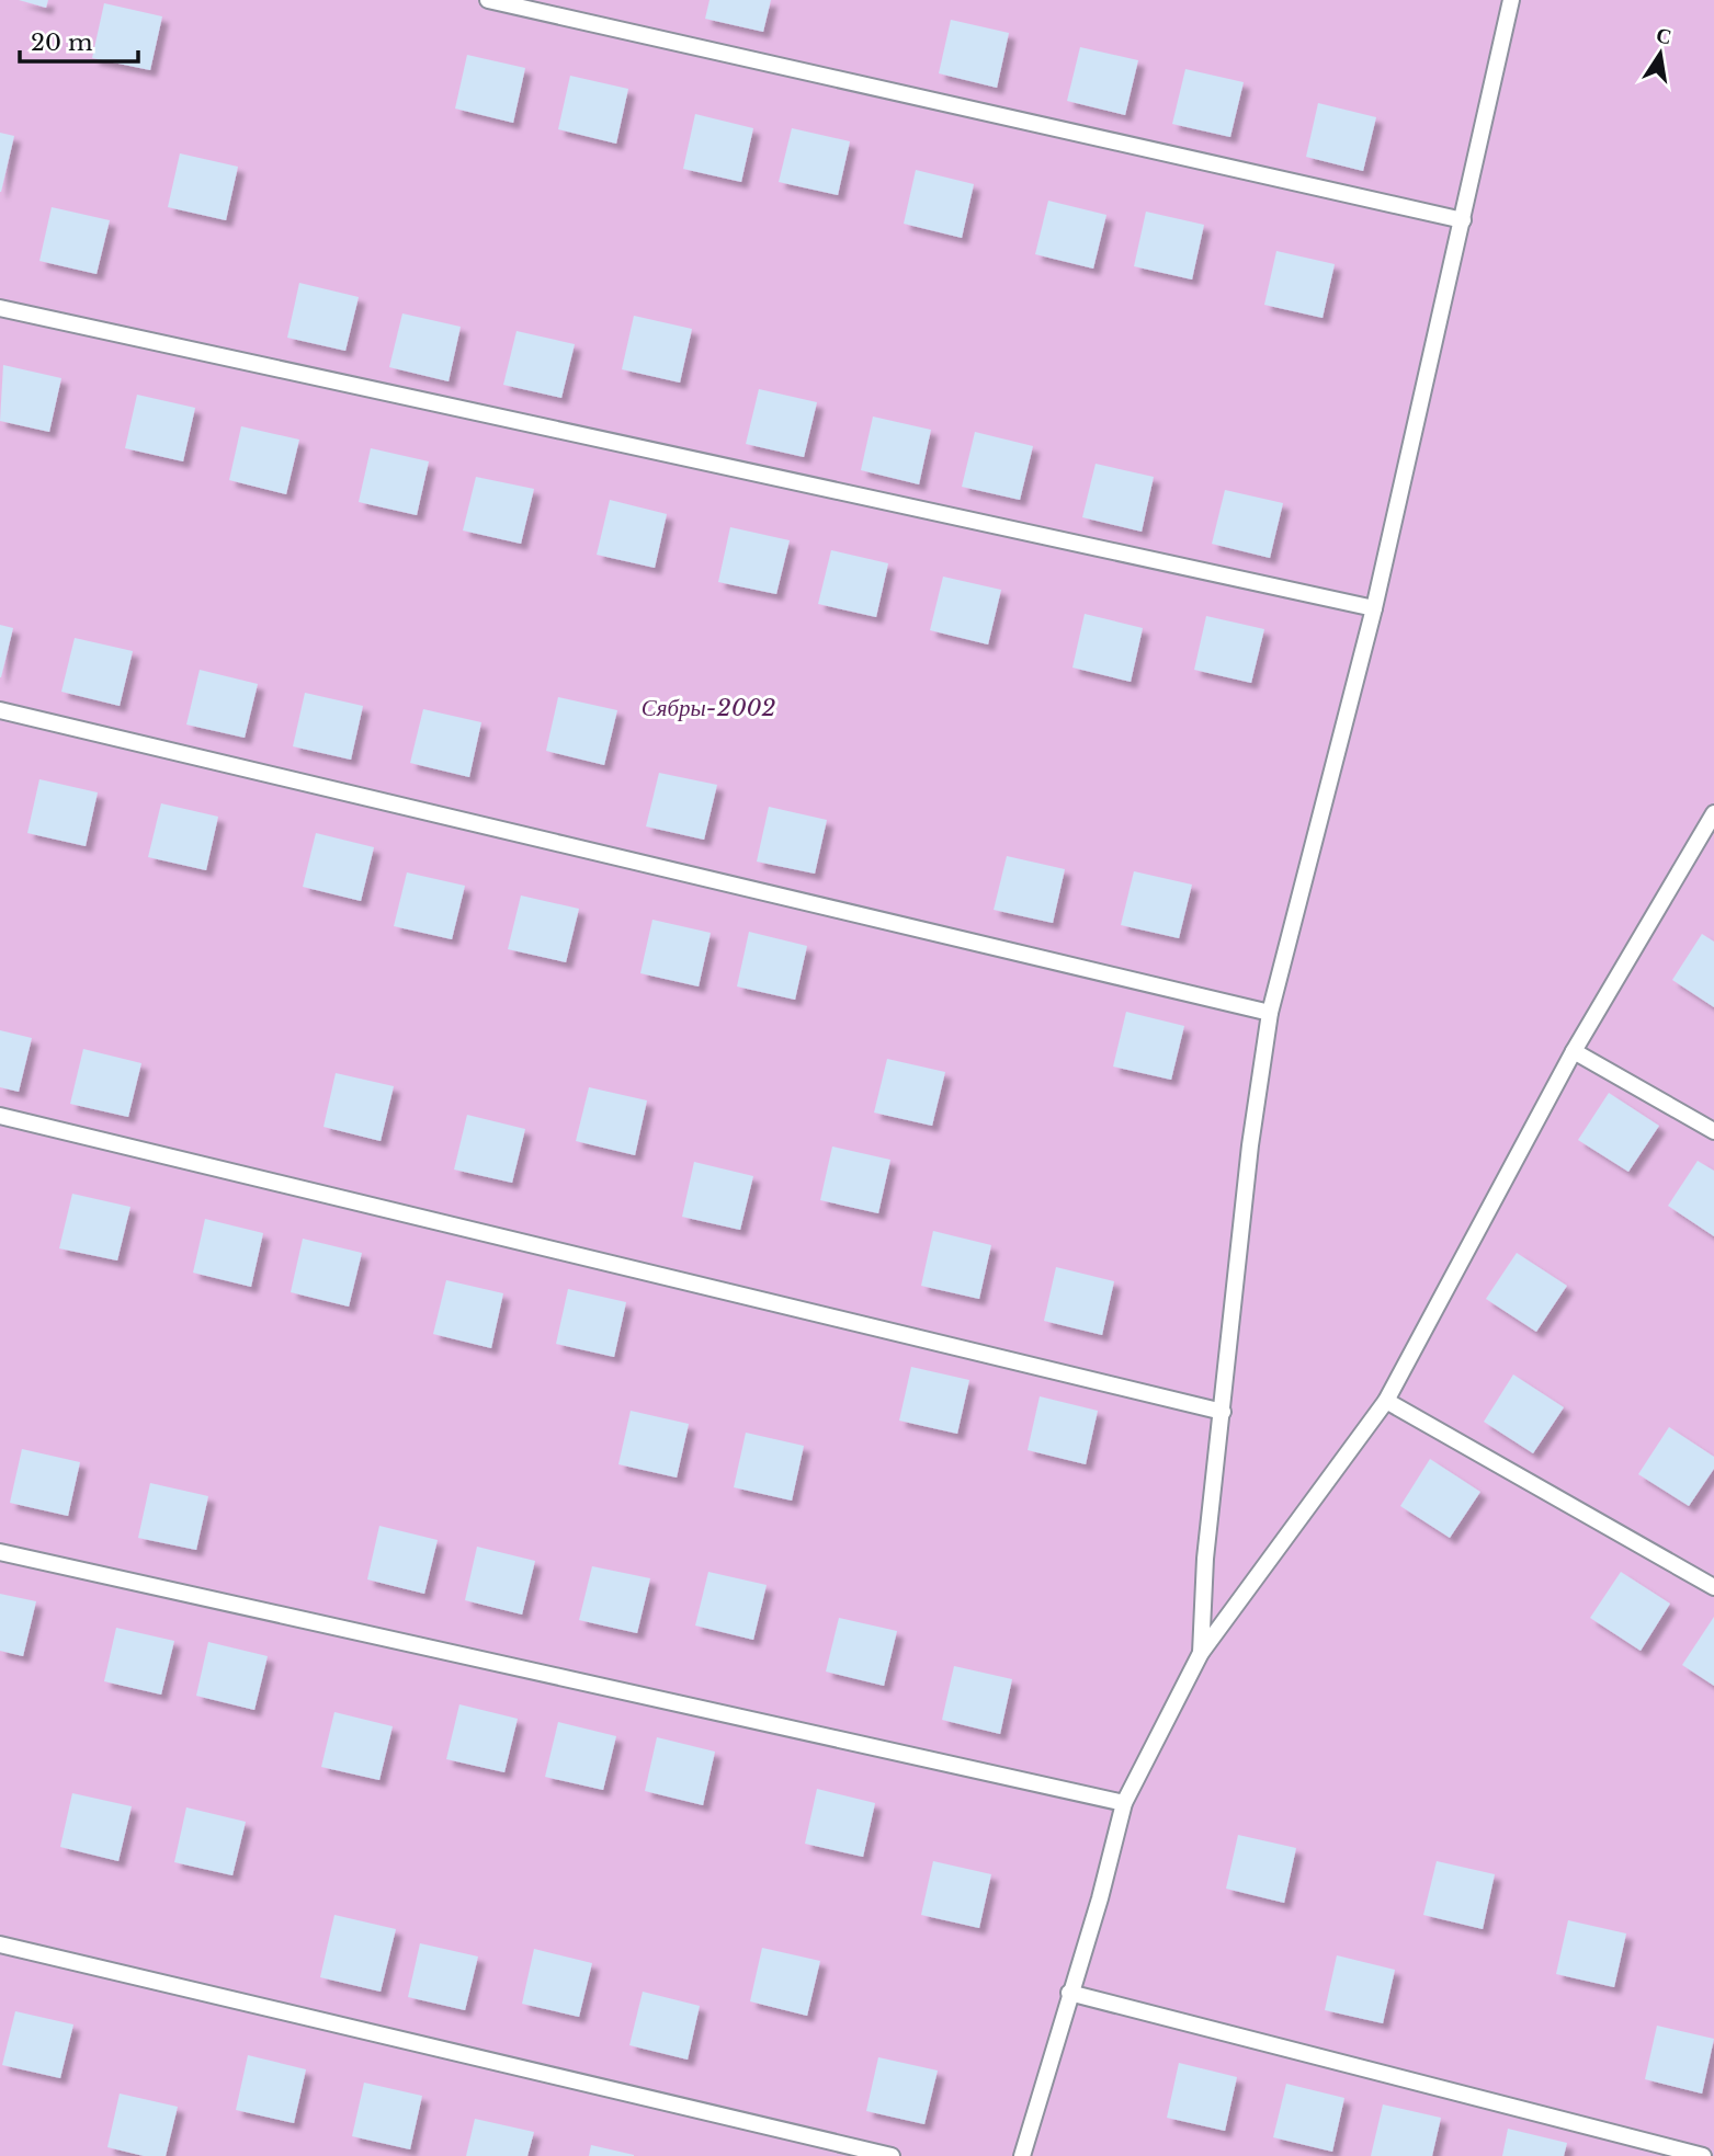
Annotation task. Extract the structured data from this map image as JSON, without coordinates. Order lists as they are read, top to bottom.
{
  "parks": ["Сябры-2002"],
  "scale_bar": "20 m",
  "north": "top"
}
